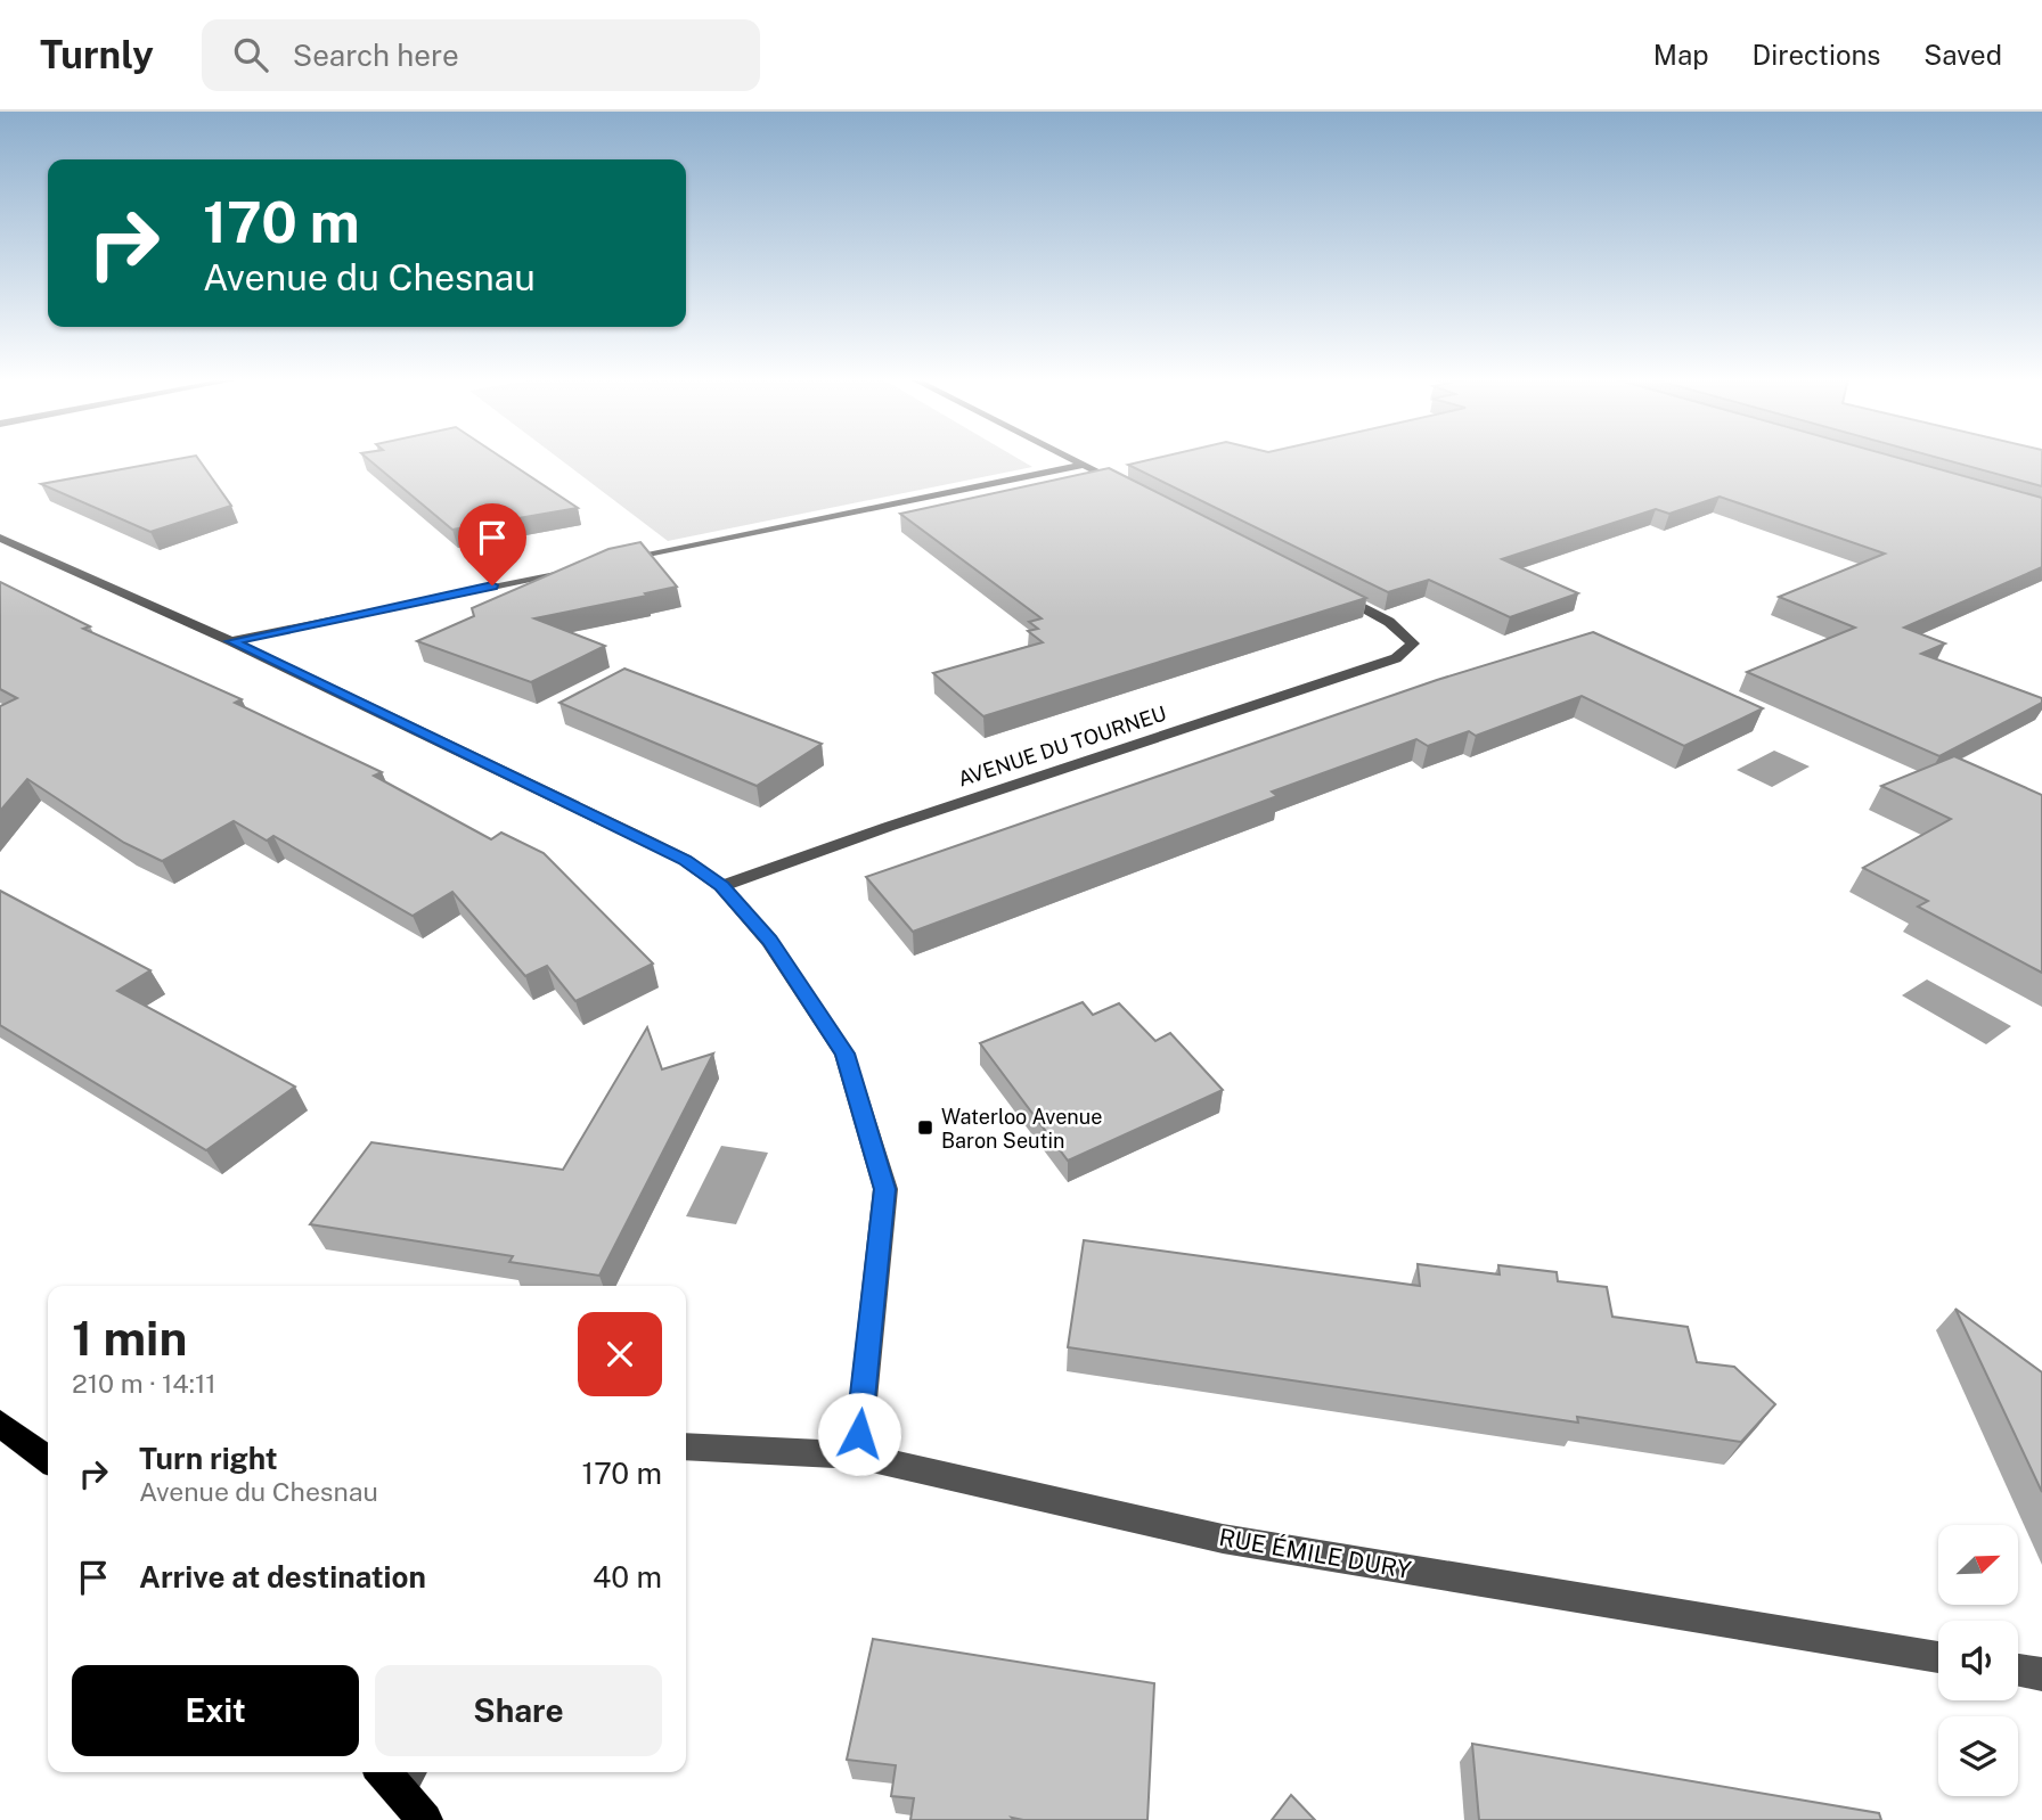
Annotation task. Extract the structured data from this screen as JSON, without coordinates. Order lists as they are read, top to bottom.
{
  "streets": {
    "street": ["AVENUE DU TOURNEU", "RUE ÉMILE DURY"]
  },
  "places": {
    "transit": ["Waterloo Avenue Baron Seutin"]
  },
  "north": "top right",
  "page": {
    "header": "Turnly",
    "search": "Search here",
    "nav": ["Map", "Directions", "Saved"],
    "turn": ["170 m", "Avenue du Chesnau"],
    "heading": ["1 min", "210 m · 14:11"],
    "list": [
      {
        "name": "Turn right",
        "note": "Avenue du Chesnau",
        "value": "170 m"
      },
      {
        "name": "Arrive at destination",
        "value": "40 m"
      }
    ],
    "buttons": ["Exit", "Share"]
  }
}
